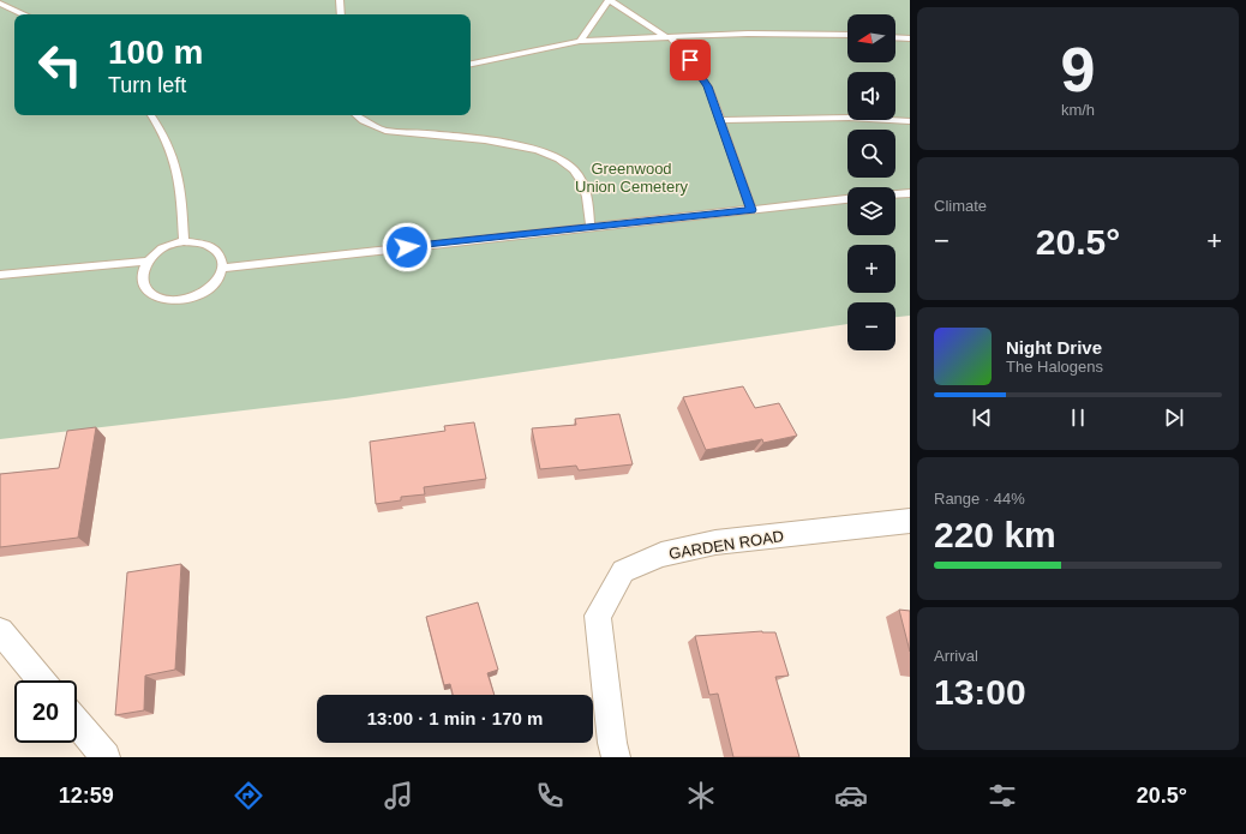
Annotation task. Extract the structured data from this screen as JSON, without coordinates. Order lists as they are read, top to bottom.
{
  "streets": {
    "street": ["GARDEN ROAD"]
  },
  "parks": ["Greenwood Union Cemetery"],
  "north": "left",
  "page": {
    "tile": [
      ["9", "km/h"],
      "Climate",
      ["Range · 44%", "220 km"],
      ["Arrival", "13:00"]
    ],
    "map_buttons": ["+", "−"],
    "turn": ["100 m", "Turn left"],
    "heat": ["−", "20.5°", "+"],
    "song": ["Night Drive", "The Halogens"],
    "limit": "20",
    "trip": "13:00 · 1 min · 170 m",
    "tabs": ["12:59", "20.5°"]
  }
}
